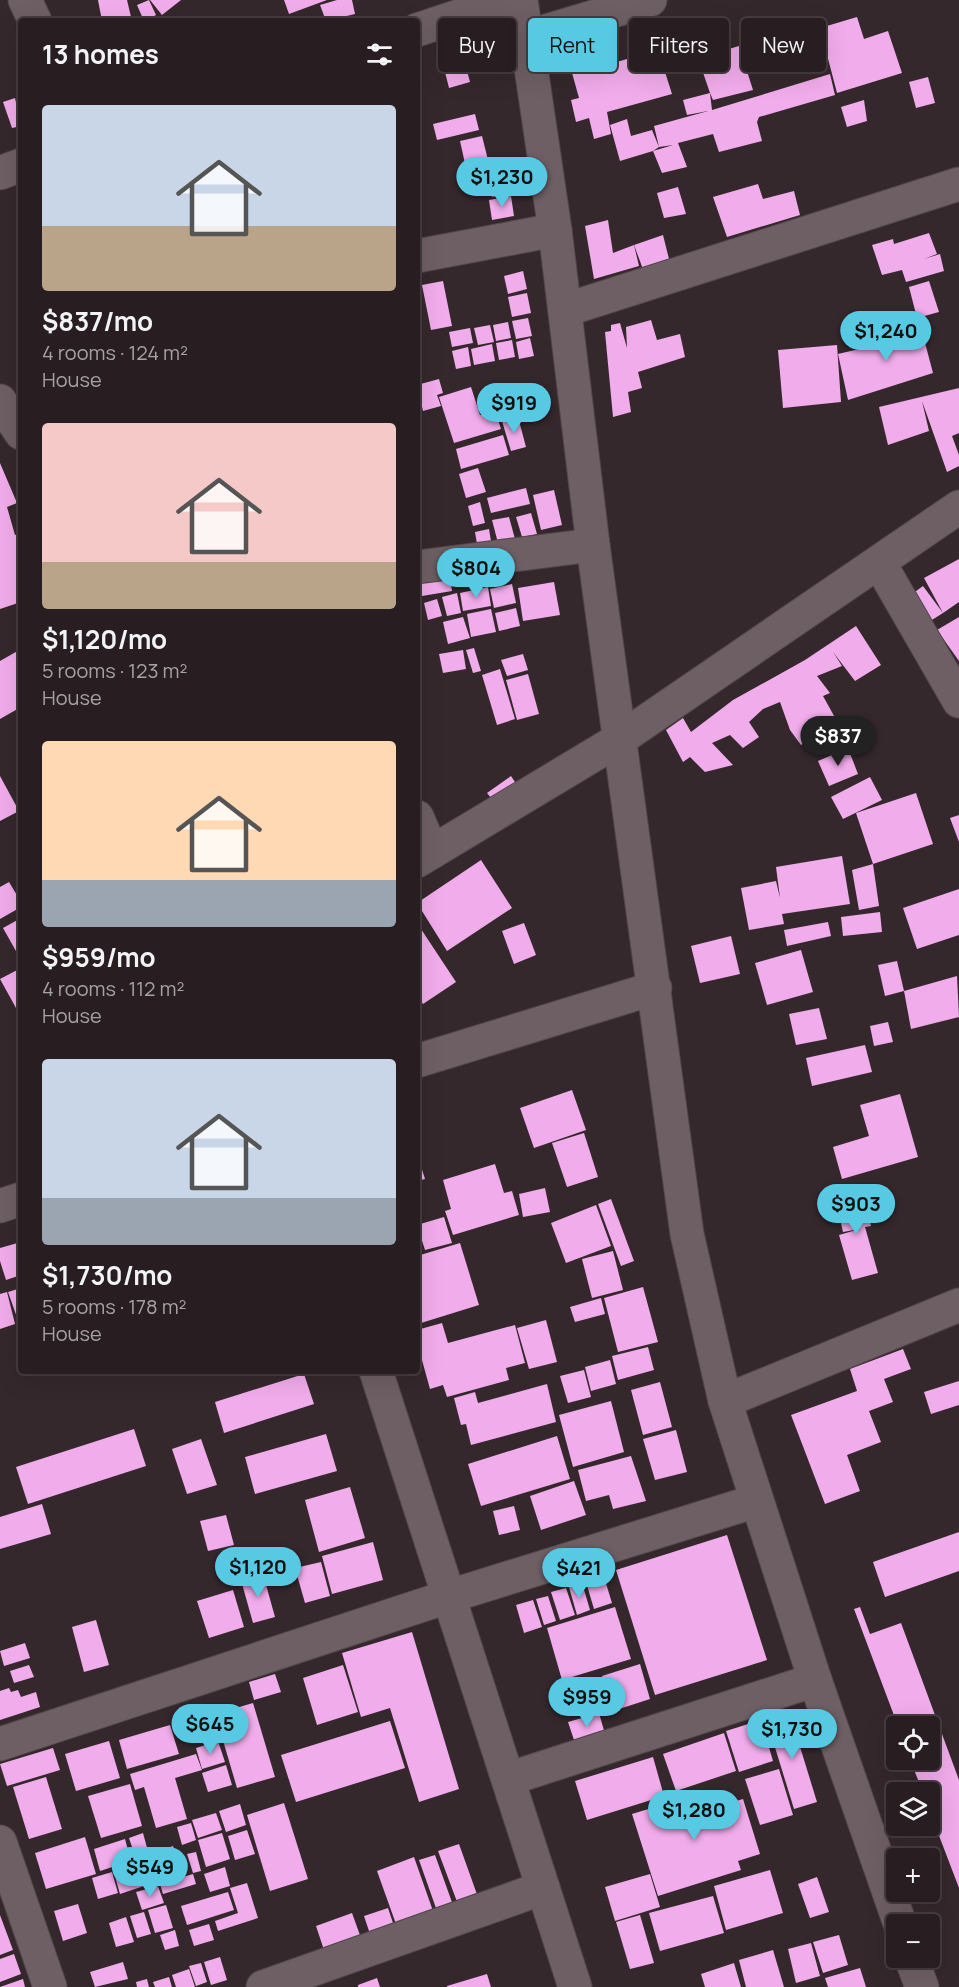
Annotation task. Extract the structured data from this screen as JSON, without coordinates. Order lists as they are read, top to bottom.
{
  "page": {
    "chip": [
      "Buy",
      "Rent",
      "Filters",
      "New"
    ],
    "heading": "13 homes",
    "list": [
      {
        "name": "$837/mo",
        "note": "4 rooms · 124 m² · House"
      },
      {
        "name": "$1,120/mo",
        "note": "5 rooms · 123 m² · House"
      },
      {
        "name": "$959/mo",
        "note": "4 rooms · 112 m² · House"
      },
      {
        "name": "$1,730/mo",
        "note": "5 rooms · 178 m² · House"
      }
    ],
    "price": [
      "$1,230",
      "$1,240",
      "$919",
      "$804",
      "$837",
      "$903",
      "$1,120",
      "$421",
      "$959",
      "$645",
      "$1,730",
      "$1,280",
      "$549"
    ],
    "map_buttons": ["+", "−"]
  }
}
